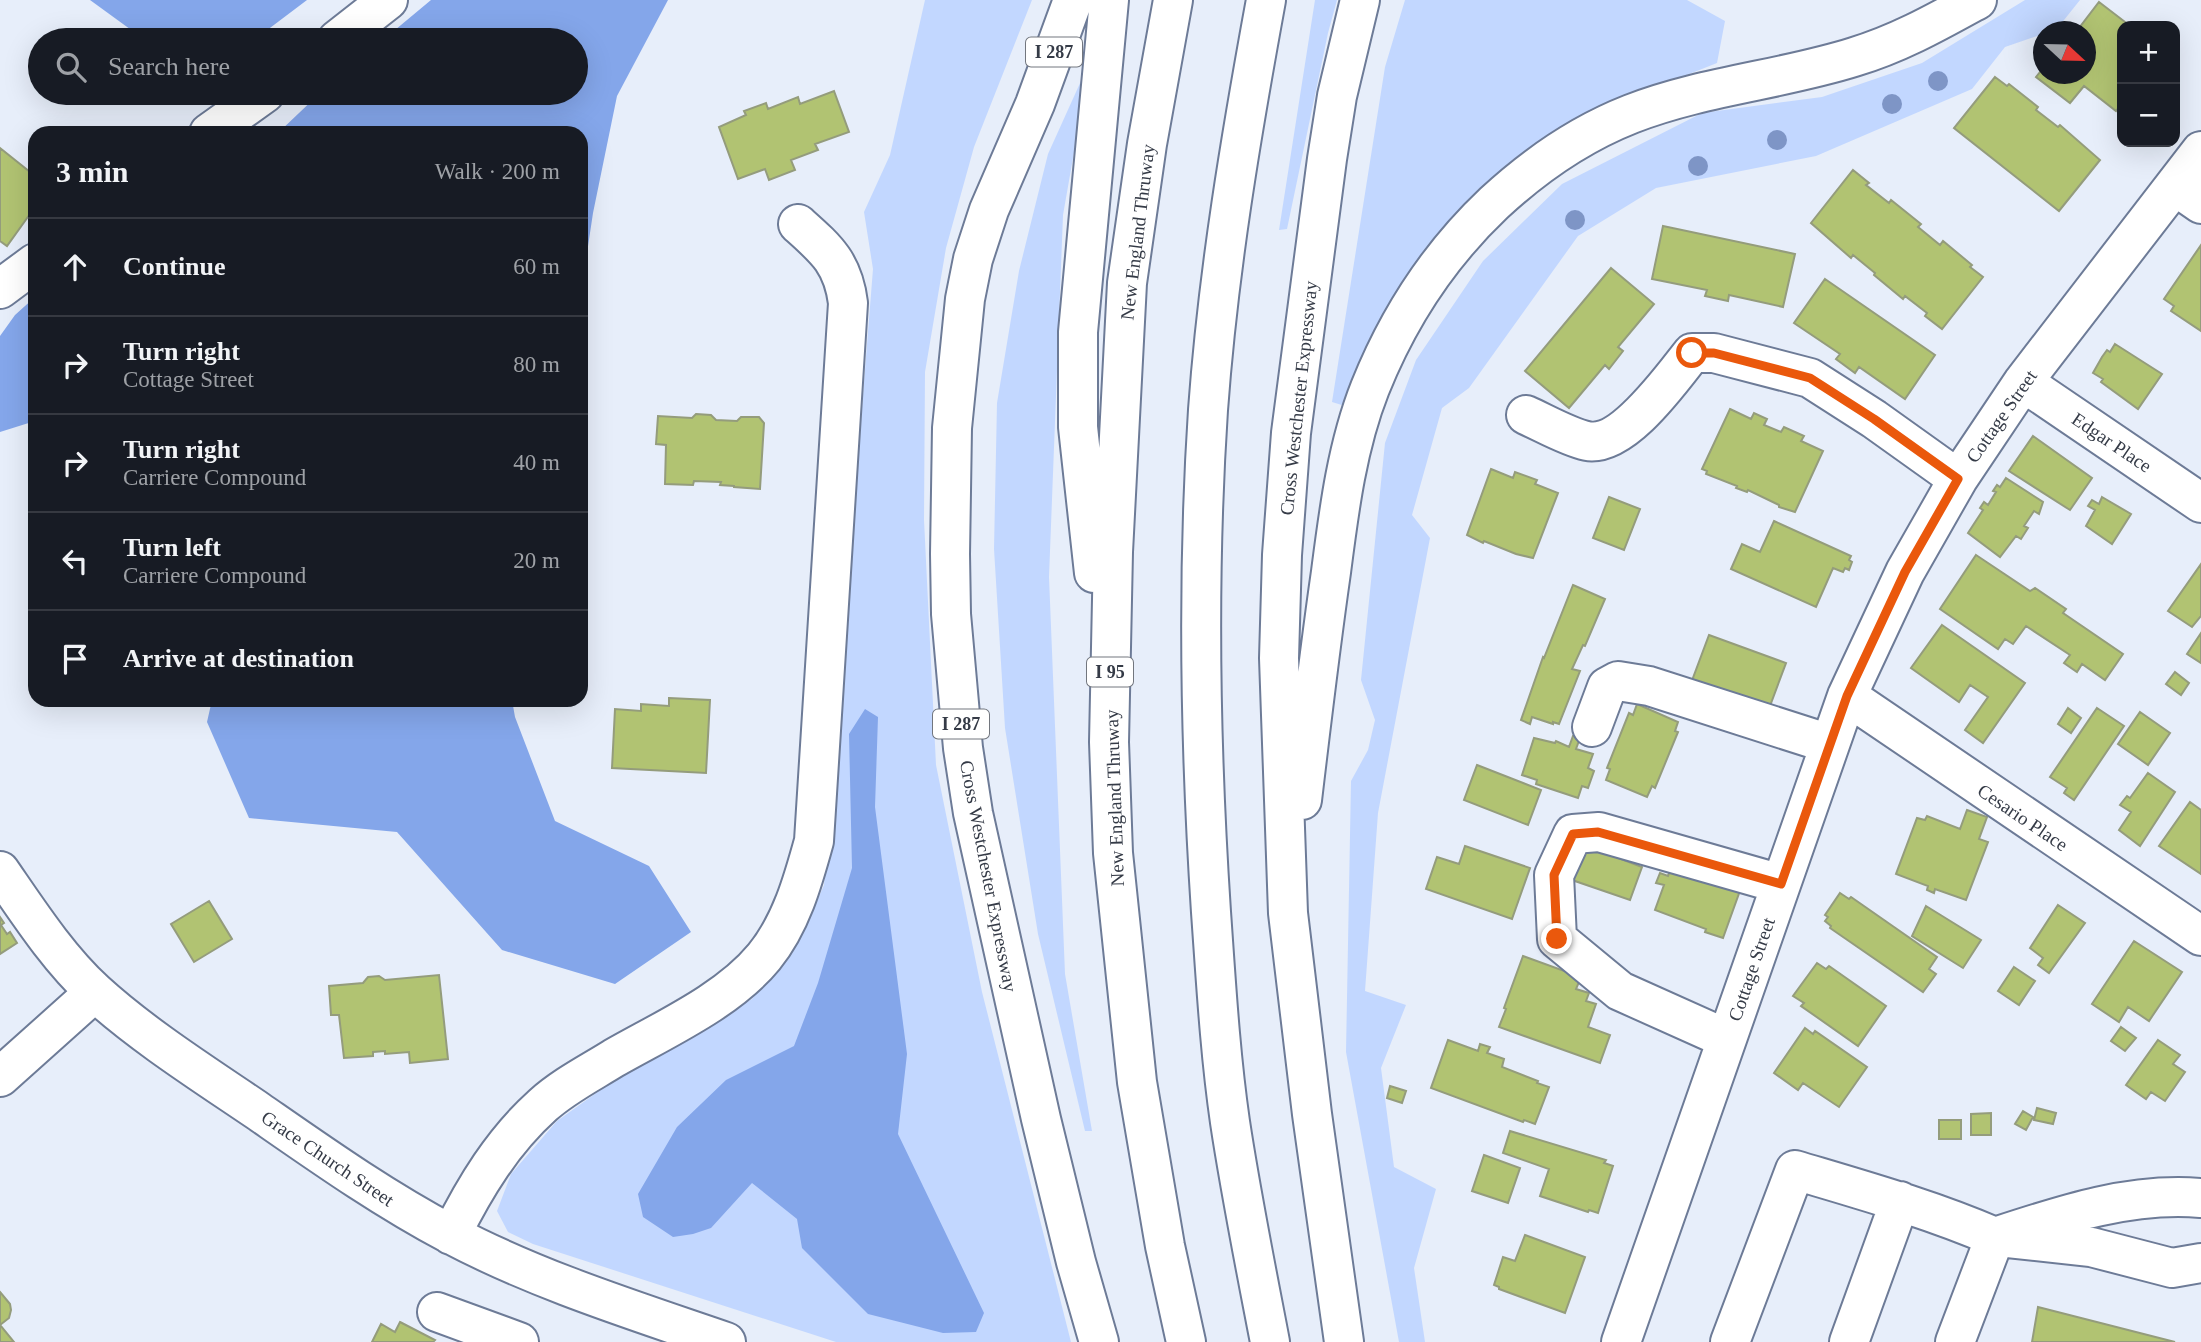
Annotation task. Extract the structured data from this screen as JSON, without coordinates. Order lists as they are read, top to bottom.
{
  "streets": {
    "main road": [
      "I 287",
      "New England Thruway",
      "Cross Westchester Expressway",
      "Cottage Street",
      "Edgar Place",
      "I 95",
      "Cesario Place",
      "Grace Church Street"
    ]
  },
  "crossings": [
    ["Cottage Street", "Edgar Place"],
    ["Cottage Street", "Cesario Place"]
  ],
  "north": "right",
  "page": {
    "map_buttons": ["+", "−"],
    "search": "Search here",
    "heading": ["3 min", "Walk · 200 m"],
    "list": [
      ["Continue", "60 m"],
      ["Turn right", "Cottage Street", "80 m"],
      ["Turn right", "Carriere Compound", "40 m"],
      ["Turn left", "Carriere Compound", "20 m"],
      "Arrive at destination"
    ]
  }
}
